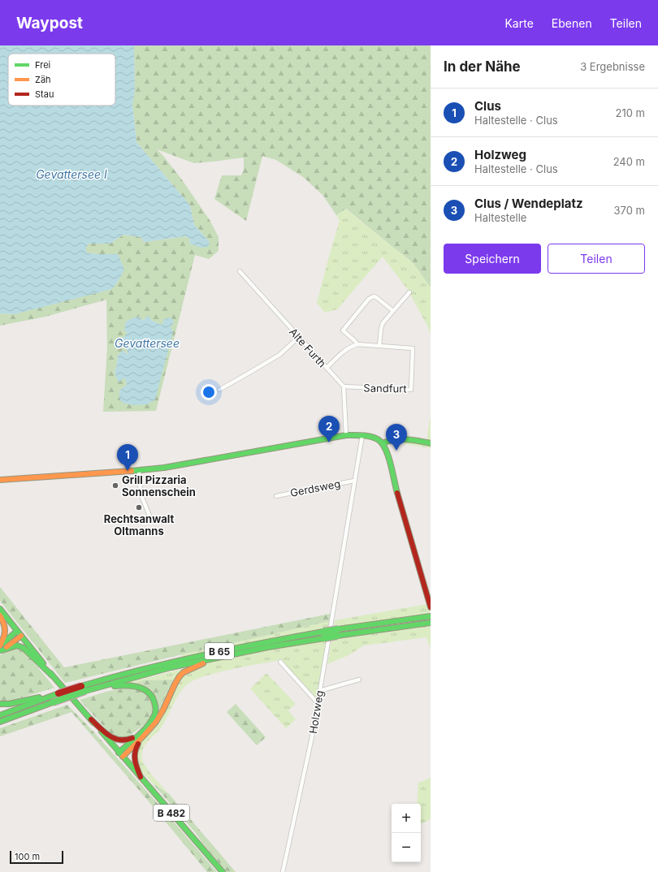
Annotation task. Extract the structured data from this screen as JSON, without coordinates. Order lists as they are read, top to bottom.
{
  "streets": {
    "main road": ["B 65", "B 482"],
    "street": [
      "Alte Furth",
      "Sandfurt",
      "Gerdsweg",
      "Holzweg"
    ]
  },
  "crossings": [
    ["Alte Furth", "Sandfurt"],
    ["Gerdsweg", "Holzweg"]
  ],
  "water": ["Gevattersee I", "Gevattersee"],
  "places": ["Grill Pizzaria Sonnenschein", "Rechtsanwalt Oltmanns"],
  "legend": ["Frei", "Zäh", "Stau"],
  "scale_bar": "100 m",
  "page": {
    "header": "Waypost",
    "nav": ["Karte", "Ebenen", "Teilen"],
    "heading": ["In der Nähe", "3 Ergebnisse"],
    "list": [
      {
        "mark": "1",
        "name": "Clus",
        "note": "Haltestelle · Clus",
        "value": "210 m"
      },
      {
        "mark": "2",
        "name": "Holzweg",
        "note": "Haltestelle · Clus",
        "value": "240 m"
      },
      {
        "mark": "3",
        "name": "Clus / Wendeplatz",
        "note": "Haltestelle",
        "value": "370 m"
      }
    ],
    "buttons": ["Speichern", "Teilen"],
    "pins": ["2", "3", "1"],
    "map_buttons": ["+", "−"],
    "scale": "100 m"
  }
}
